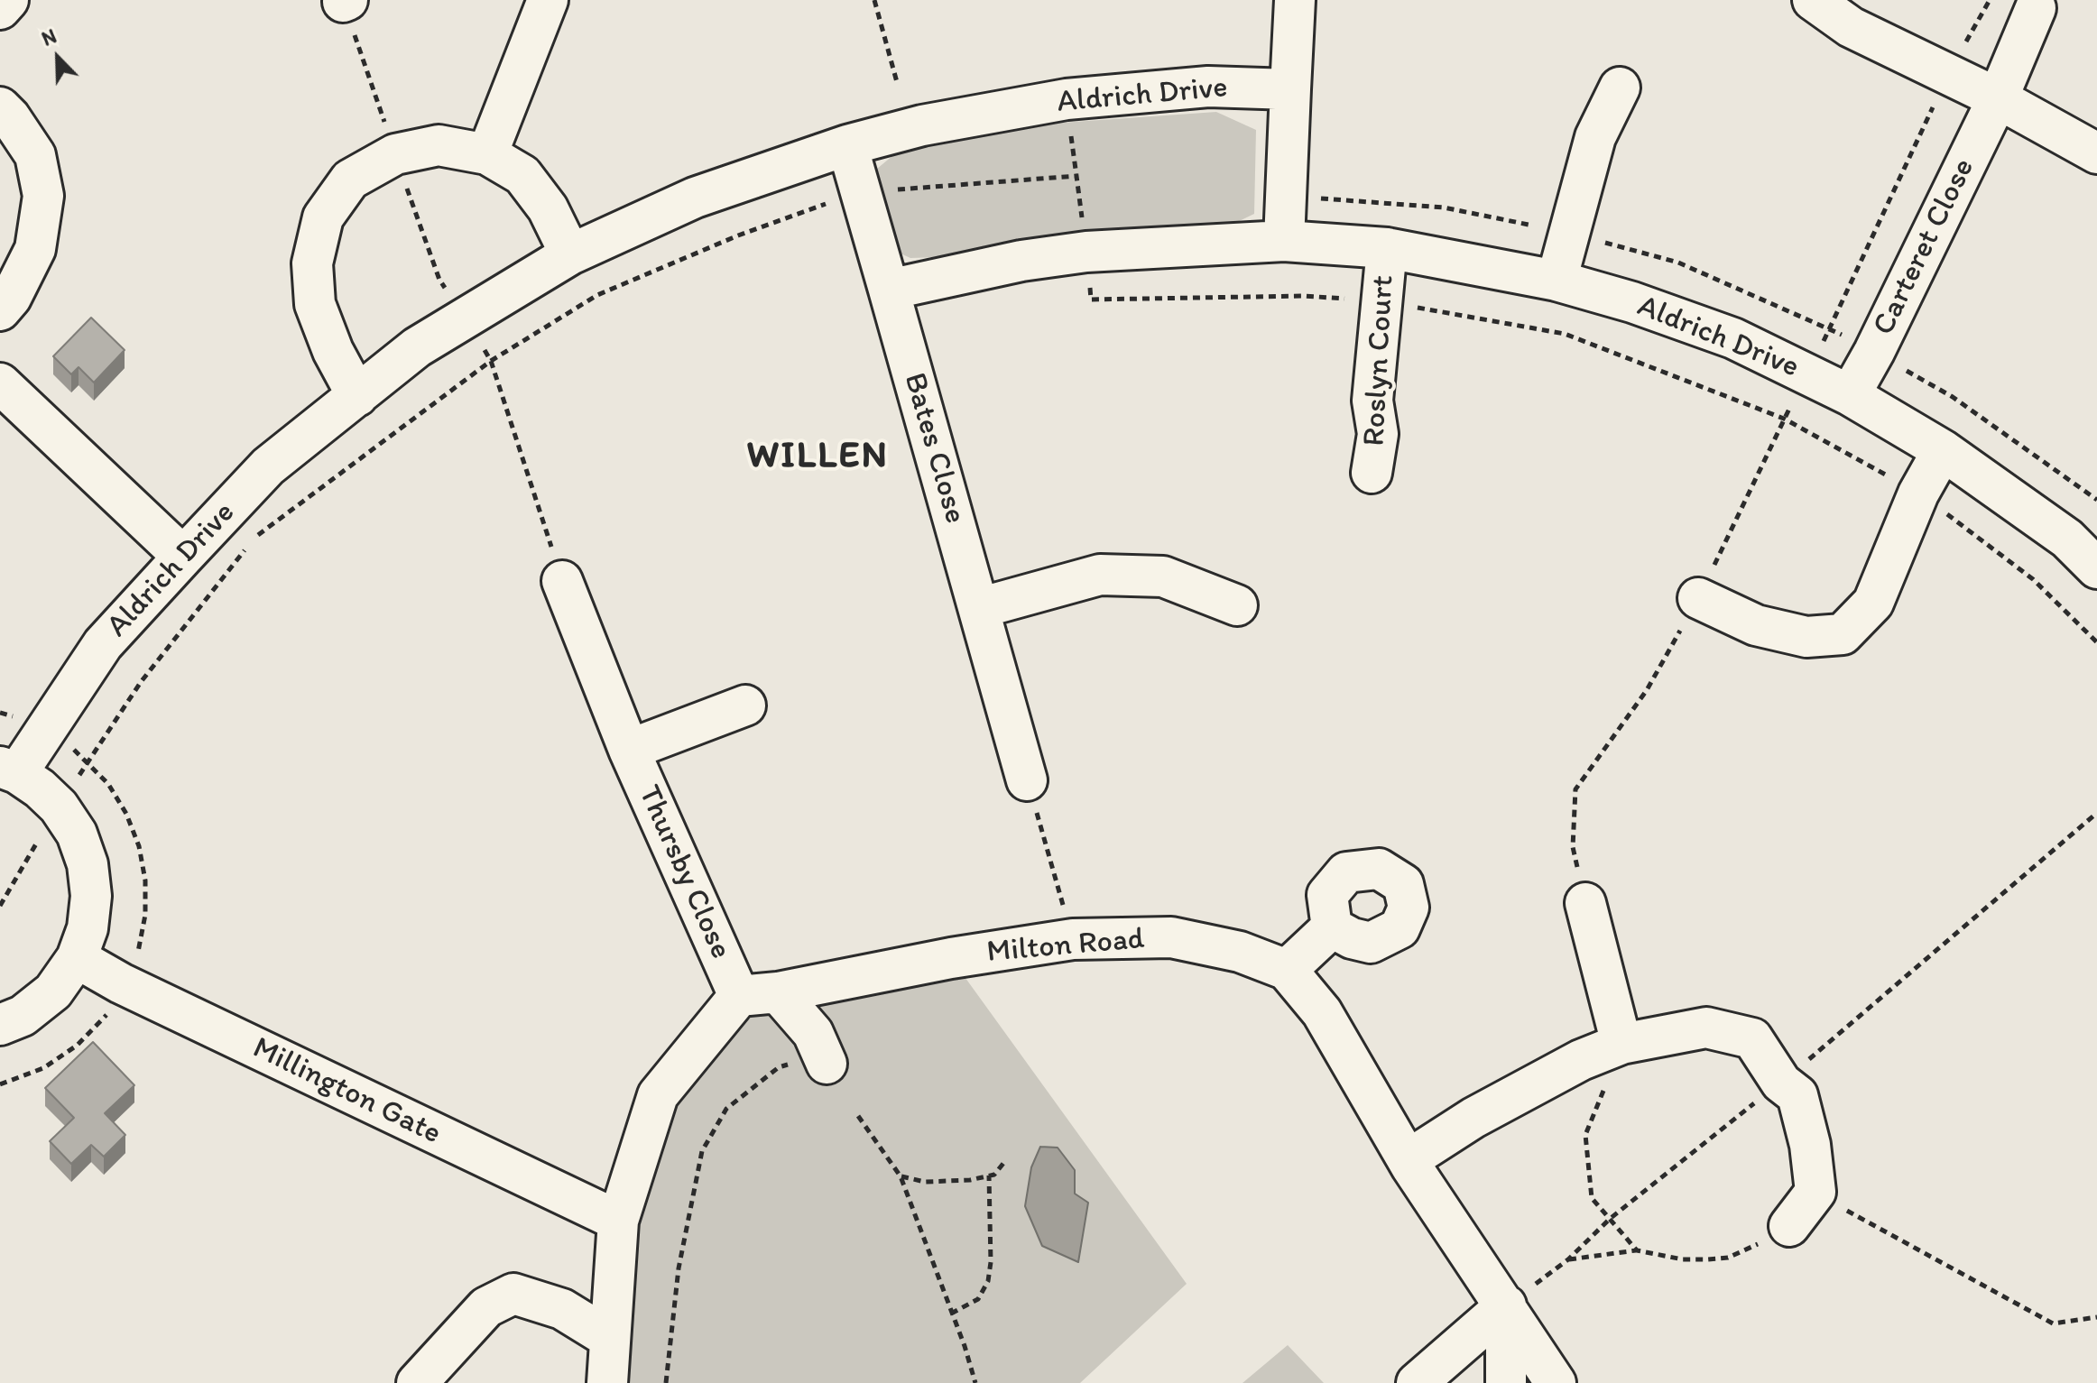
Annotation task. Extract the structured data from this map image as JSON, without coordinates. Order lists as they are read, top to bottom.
{
  "streets": {
    "street": [
      "Aldrich Drive",
      "Carteret Close",
      "Roslyn Court",
      "Bates Close",
      "Thursby Close",
      "Milton Road",
      "Millington Gate"
    ]
  },
  "crossings": [
    ["Aldrich Drive", "Carteret Close"],
    ["Aldrich Drive", "Roslyn Court"],
    ["Aldrich Drive", "Bates Close"],
    ["Thursby Close", "Milton Road"]
  ],
  "districts": ["WILLEN"],
  "north": "top left"
}
